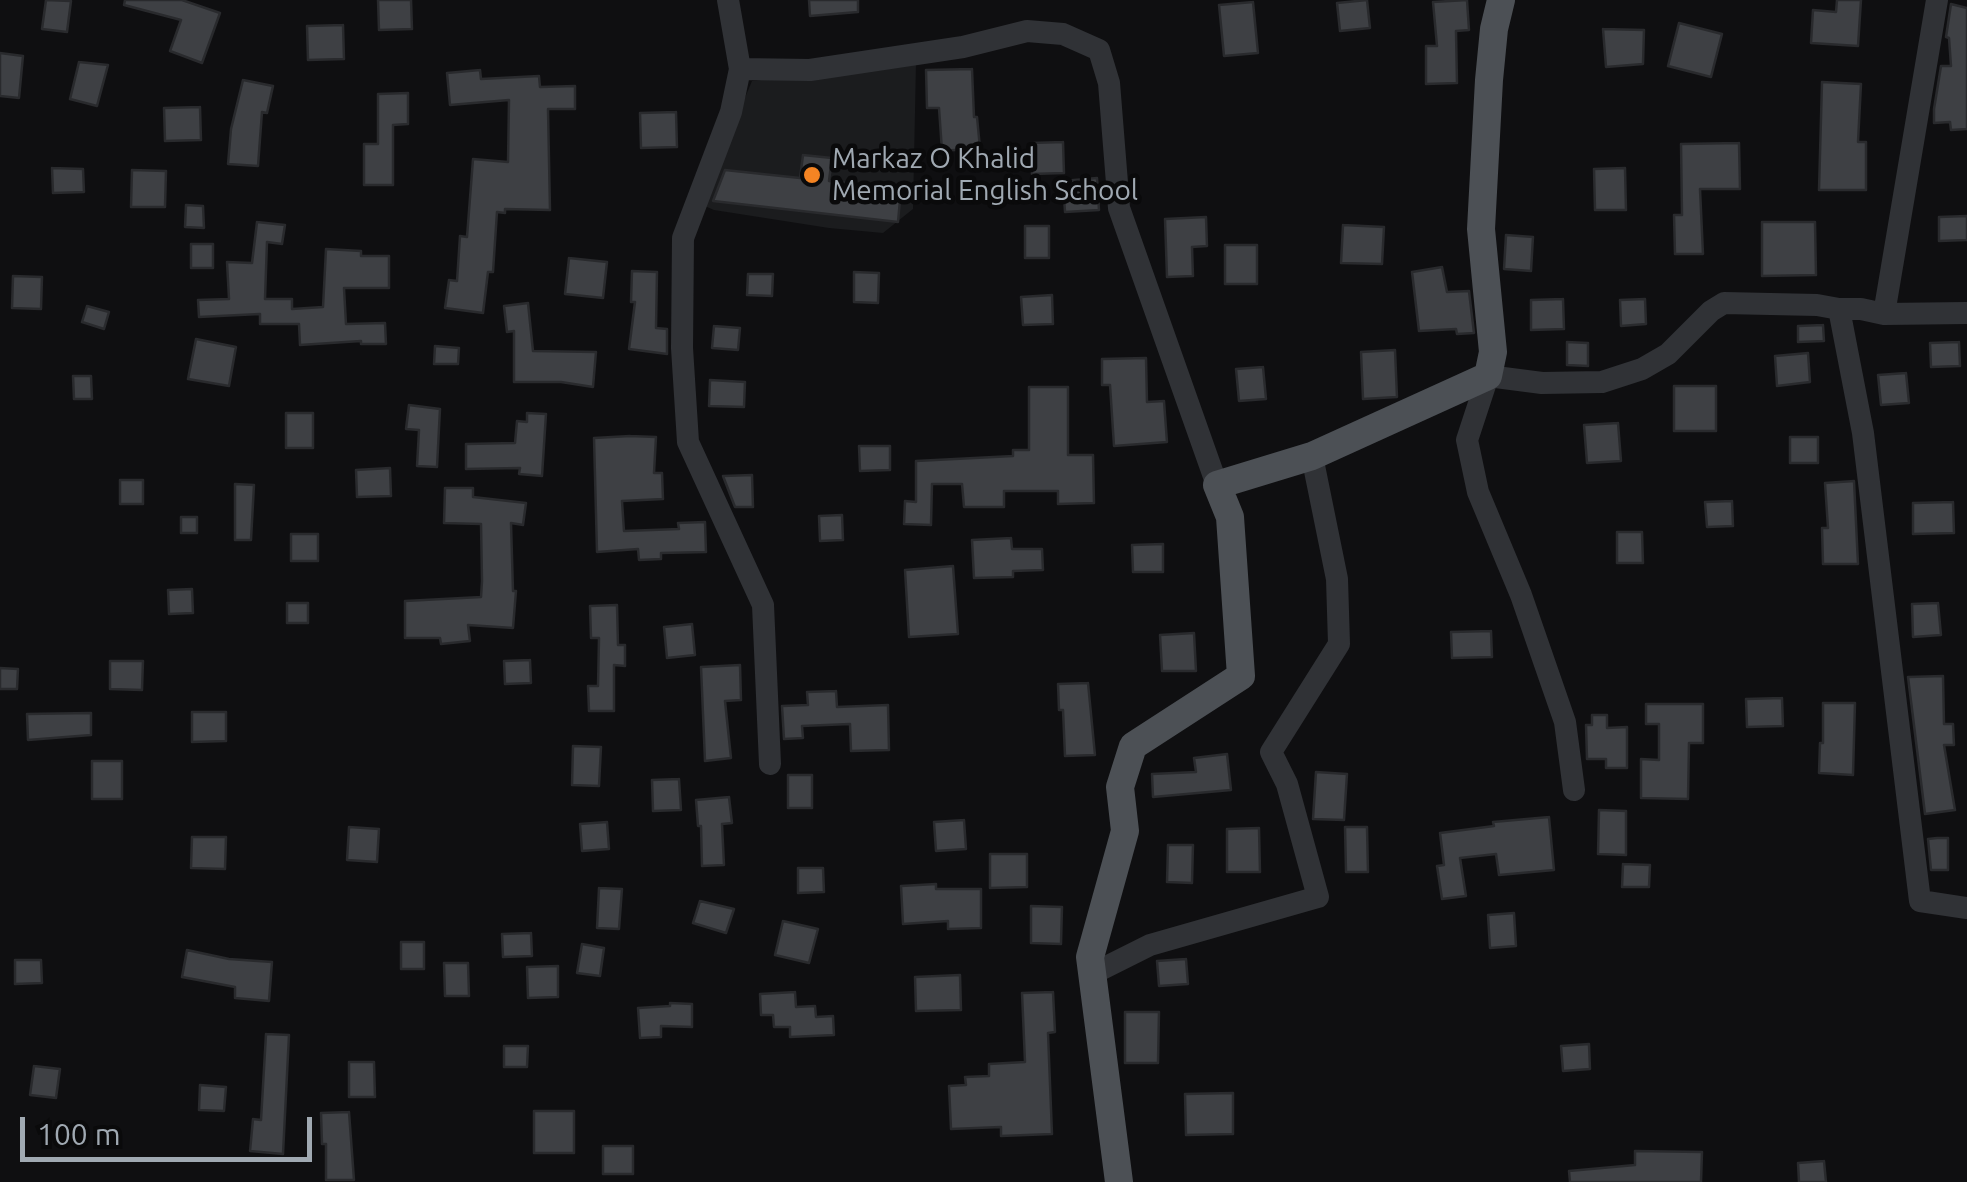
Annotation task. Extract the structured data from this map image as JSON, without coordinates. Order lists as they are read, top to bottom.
{
  "places": ["Markaz O Khalid Memorial English School"],
  "scale_bar": "100 m"
}
